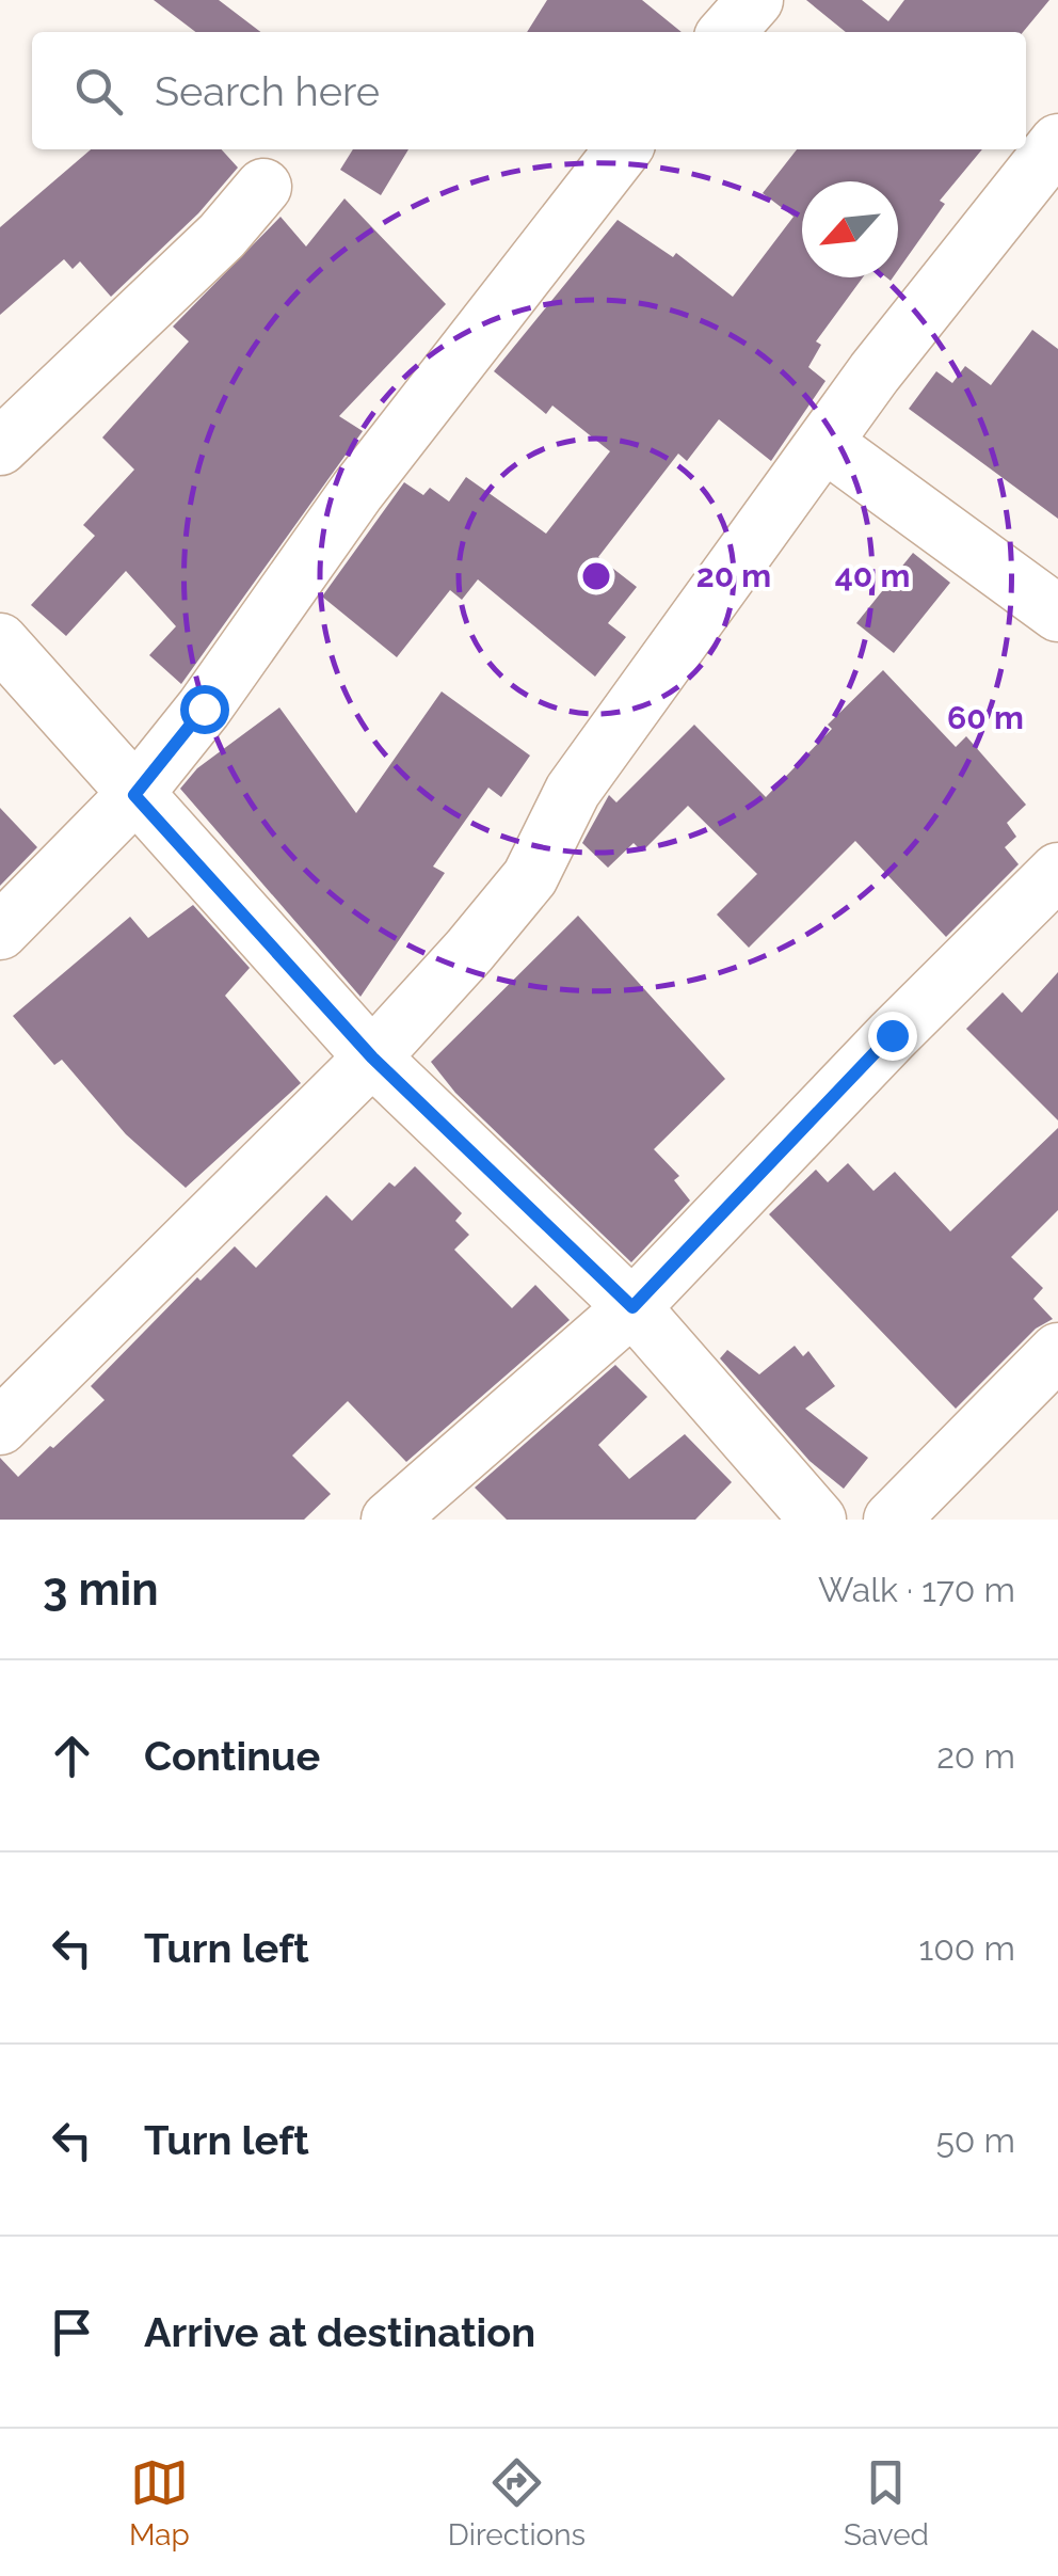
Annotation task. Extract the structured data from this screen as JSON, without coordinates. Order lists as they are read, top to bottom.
{
  "north": "bottom left",
  "page": {
    "search": "Search here",
    "heading": ["3 min", "Walk · 170 m"],
    "list": [
      ["Continue", "20 m"],
      ["Turn left", "100 m"],
      ["Turn left", "50 m"],
      "Arrive at destination"
    ],
    "nav": ["Map", "Directions", "Saved"]
  },
  "rings": ["20 m", "40 m", "60 m"]
}
